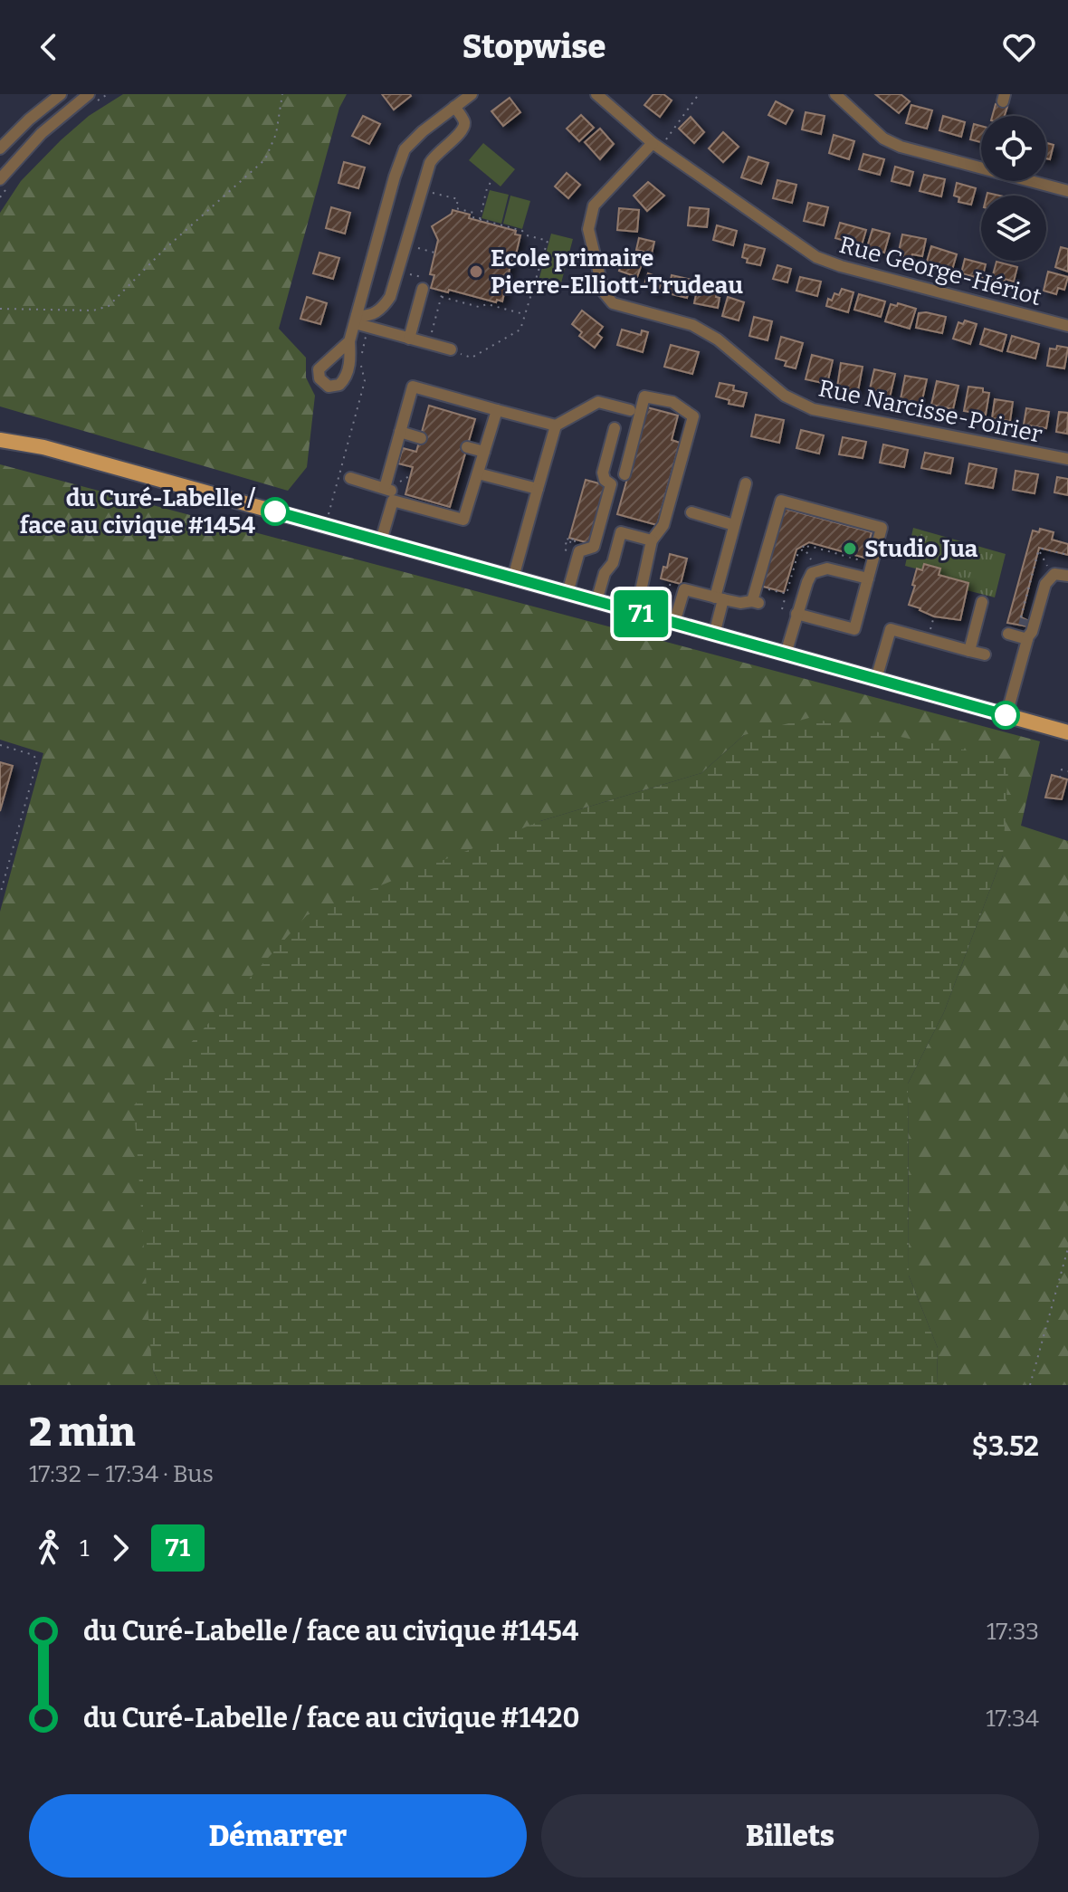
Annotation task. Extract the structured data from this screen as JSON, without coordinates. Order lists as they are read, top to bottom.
{
  "streets": {
    "street": ["Rue George-Hériot", "Rue Narcisse-Poirier"]
  },
  "crossings": [
    ["Rue George-Hériot", "Rue Narcisse-Poirier"]
  ],
  "places": ["Ecole primaire Pierre-Elliott-Trudeau", "du Curé-Labelle / face au civique #1454", "Studio Jua"],
  "lines": ["bus line 71"],
  "page": {
    "header": "Stopwise",
    "on_map": "71",
    "heading": ["2 min", "17:32 – 17:34 · Bus", "$3.52"],
    "legs": ["1", "71"],
    "list": [
      {
        "name": "du Curé-Labelle / face au civique #1454",
        "value": "17:33"
      },
      {
        "name": "du Curé-Labelle / face au civique #1420",
        "value": "17:34"
      }
    ],
    "buttons": ["Démarrer", "Billets"]
  }
}
